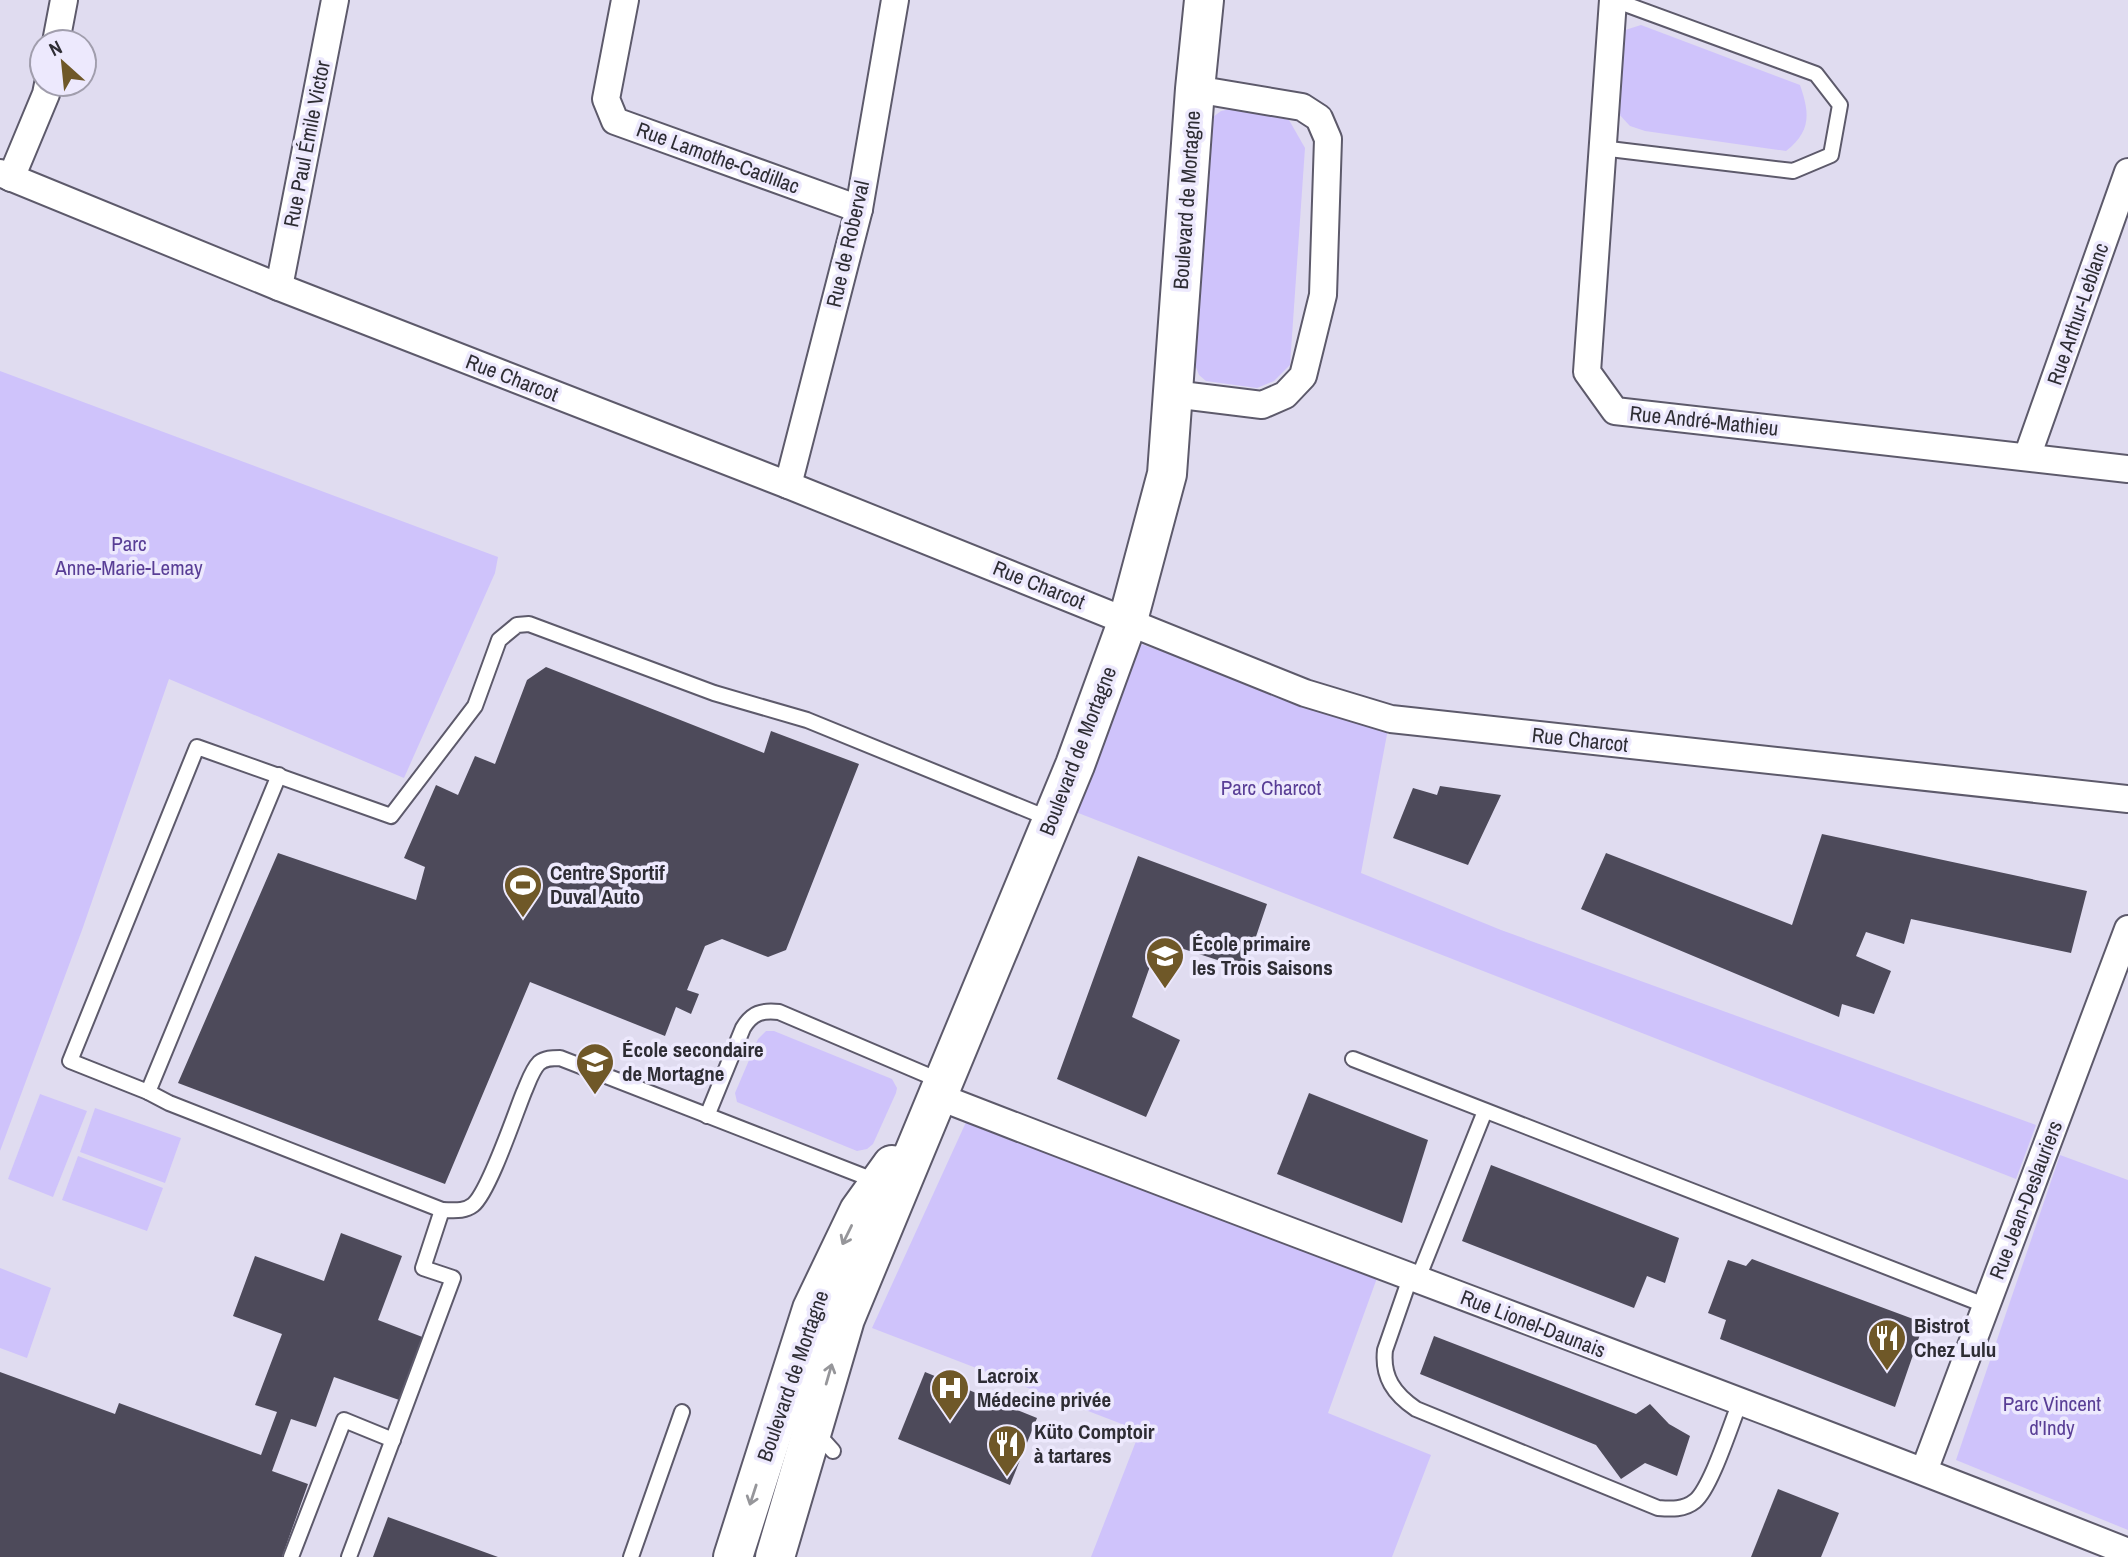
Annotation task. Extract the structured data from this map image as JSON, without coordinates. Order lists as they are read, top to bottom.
{
  "streets": {
    "street": [
      "Rue Paul Émile Victor",
      "Rue Lamothe-Cadillac",
      "Boulevard de Mortagne",
      "Rue de Roberval",
      "Rue Arthur-Leblanc",
      "Rue Charcot",
      "Rue André-Mathieu",
      "Rue Jean-Deslauriers",
      "Rue Lionel-Daunais"
    ]
  },
  "crossings": [
    ["Rue Paul Émile Victor", "Rue Charcot"],
    ["Rue Lamothe-Cadillac", "Rue de Roberval"],
    ["Boulevard de Mortagne", "Rue Charcot"],
    ["Boulevard de Mortagne", "Rue Lionel-Daunais"],
    ["Rue de Roberval", "Rue Charcot"],
    ["Rue Arthur-Leblanc", "Rue André-Mathieu"],
    ["Rue Jean-Deslauriers", "Rue Lionel-Daunais"]
  ],
  "parks": ["Parc Anne-Marie-Lemay", "Parc Charcot", "Parc Vincent d'Indy"],
  "places": {
    "sports": ["Centre Sportif Duval Auto"],
    "school or university": ["École primaire les Trois Saisons", "École secondaire de Mortagne"],
    "restaurant": ["Bistrot Chez Lulu", "Küto Comptoir à tartares"],
    "hospital": ["Lacroix Médecine privée"]
  },
  "north": "top left"
}
